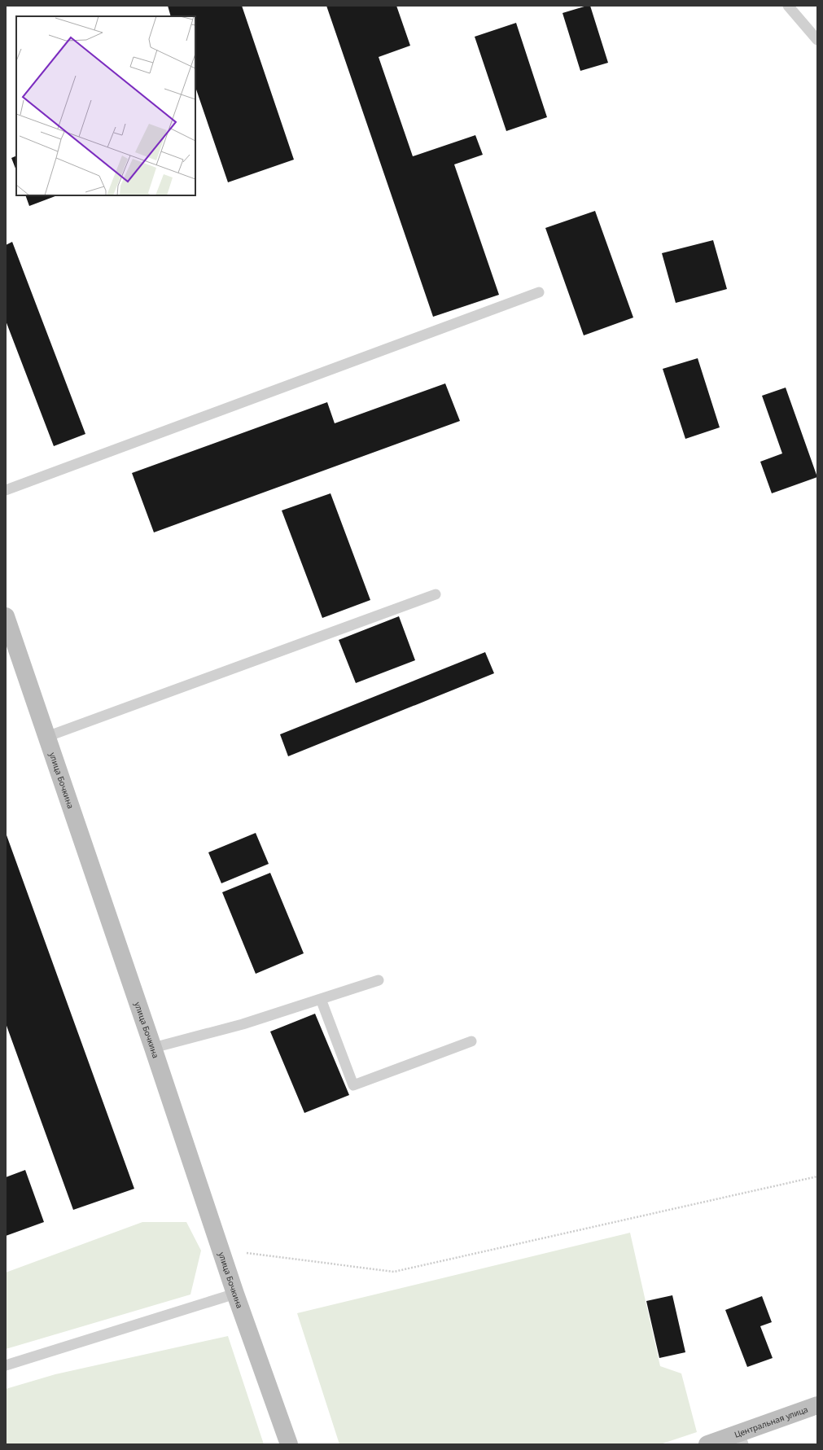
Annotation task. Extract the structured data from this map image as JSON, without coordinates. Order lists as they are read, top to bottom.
{
  "streets": {
    "street": ["улица Бочкина", "Центральная улица"]
  }
}
